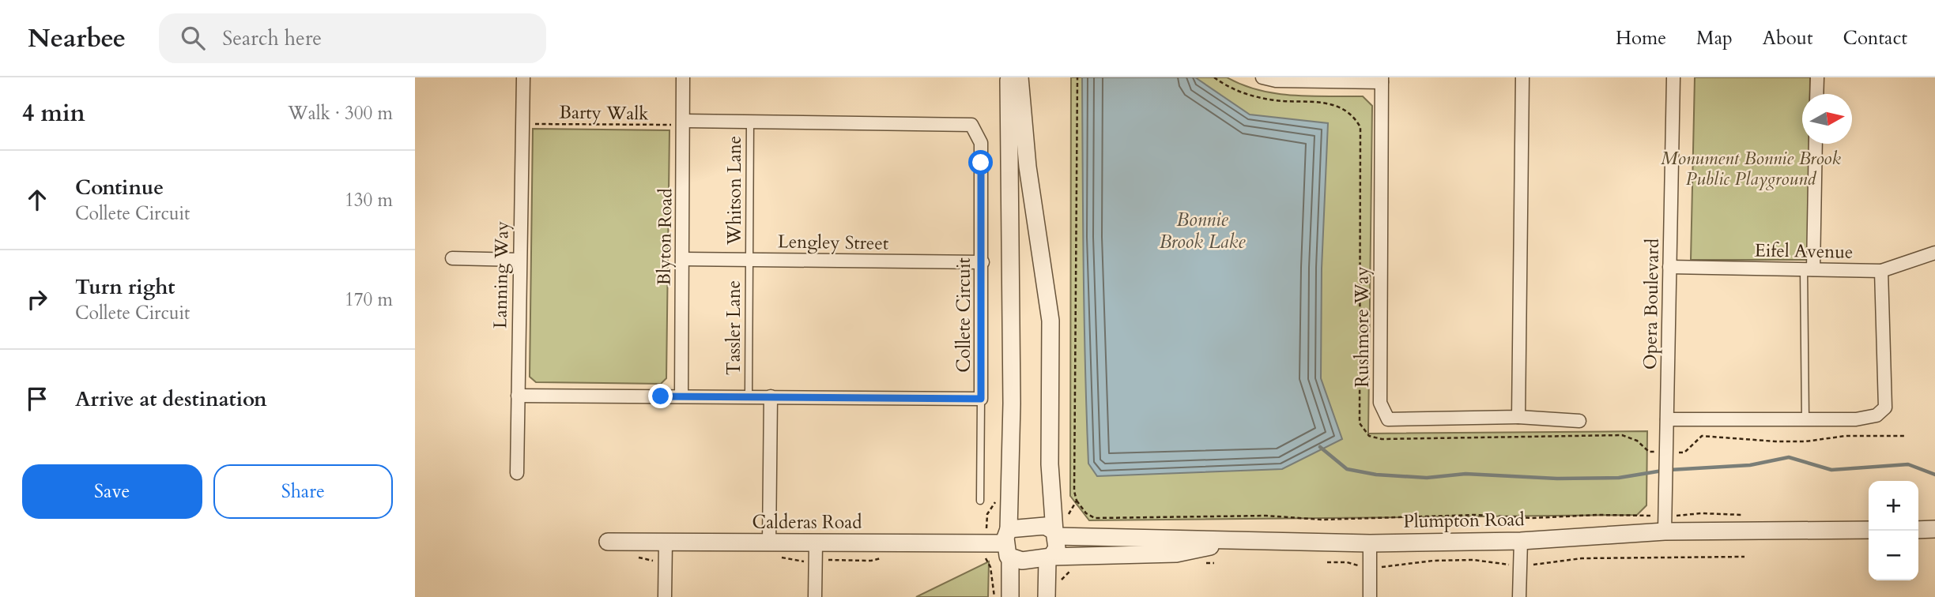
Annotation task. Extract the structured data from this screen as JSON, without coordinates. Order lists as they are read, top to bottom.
{
  "streets": {
    "street": [
      "Blyton Road",
      "Lengley Street",
      "Eifel Avenue",
      "Lanning Way",
      "Opera Boulevard",
      "Collete Circuit",
      "Rushmore Way",
      "Plumpton Road",
      "Calderas Road"
    ],
    "lane": ["Whitson Lane", "Tassler Lane"],
    "path": ["Barty Walk"]
  },
  "crossings": [
    ["Barty Walk", "Blyton Road"],
    ["Barty Walk", "Lanning Way"],
    ["Barty Walk", "Collete Circuit"],
    ["Whitson Lane", "Lengley Street"],
    ["Whitson Lane", "Collete Circuit"],
    ["Whitson Lane", "Tassler Lane"],
    ["Blyton Road", "Lengley Street"],
    ["Blyton Road", "Collete Circuit"],
    ["Lengley Street", "Collete Circuit"],
    ["Lengley Street", "Tassler Lane"],
    ["Eifel Avenue", "Opera Boulevard"],
    ["Lanning Way", "Collete Circuit"],
    ["Opera Boulevard", "Plumpton Road"],
    ["Collete Circuit", "Tassler Lane"],
    ["Plumpton Road", "Calderas Road"]
  ],
  "water": ["Bonnie Brook Lake"],
  "parks": ["Monument Bonnie Brook Public Playground"],
  "north": "right",
  "page": {
    "header": "Nearbee",
    "search": "Search here",
    "nav": [
      "Home",
      "Map",
      "About",
      "Contact"
    ],
    "heading": ["4 min", "Walk · 300 m"],
    "list": [
      ["Continue", "Collete Circuit", "130 m"],
      ["Turn right", "Collete Circuit", "170 m"],
      "Arrive at destination"
    ],
    "buttons": ["Save", "Share"],
    "map_buttons": ["+", "−"]
  }
}
